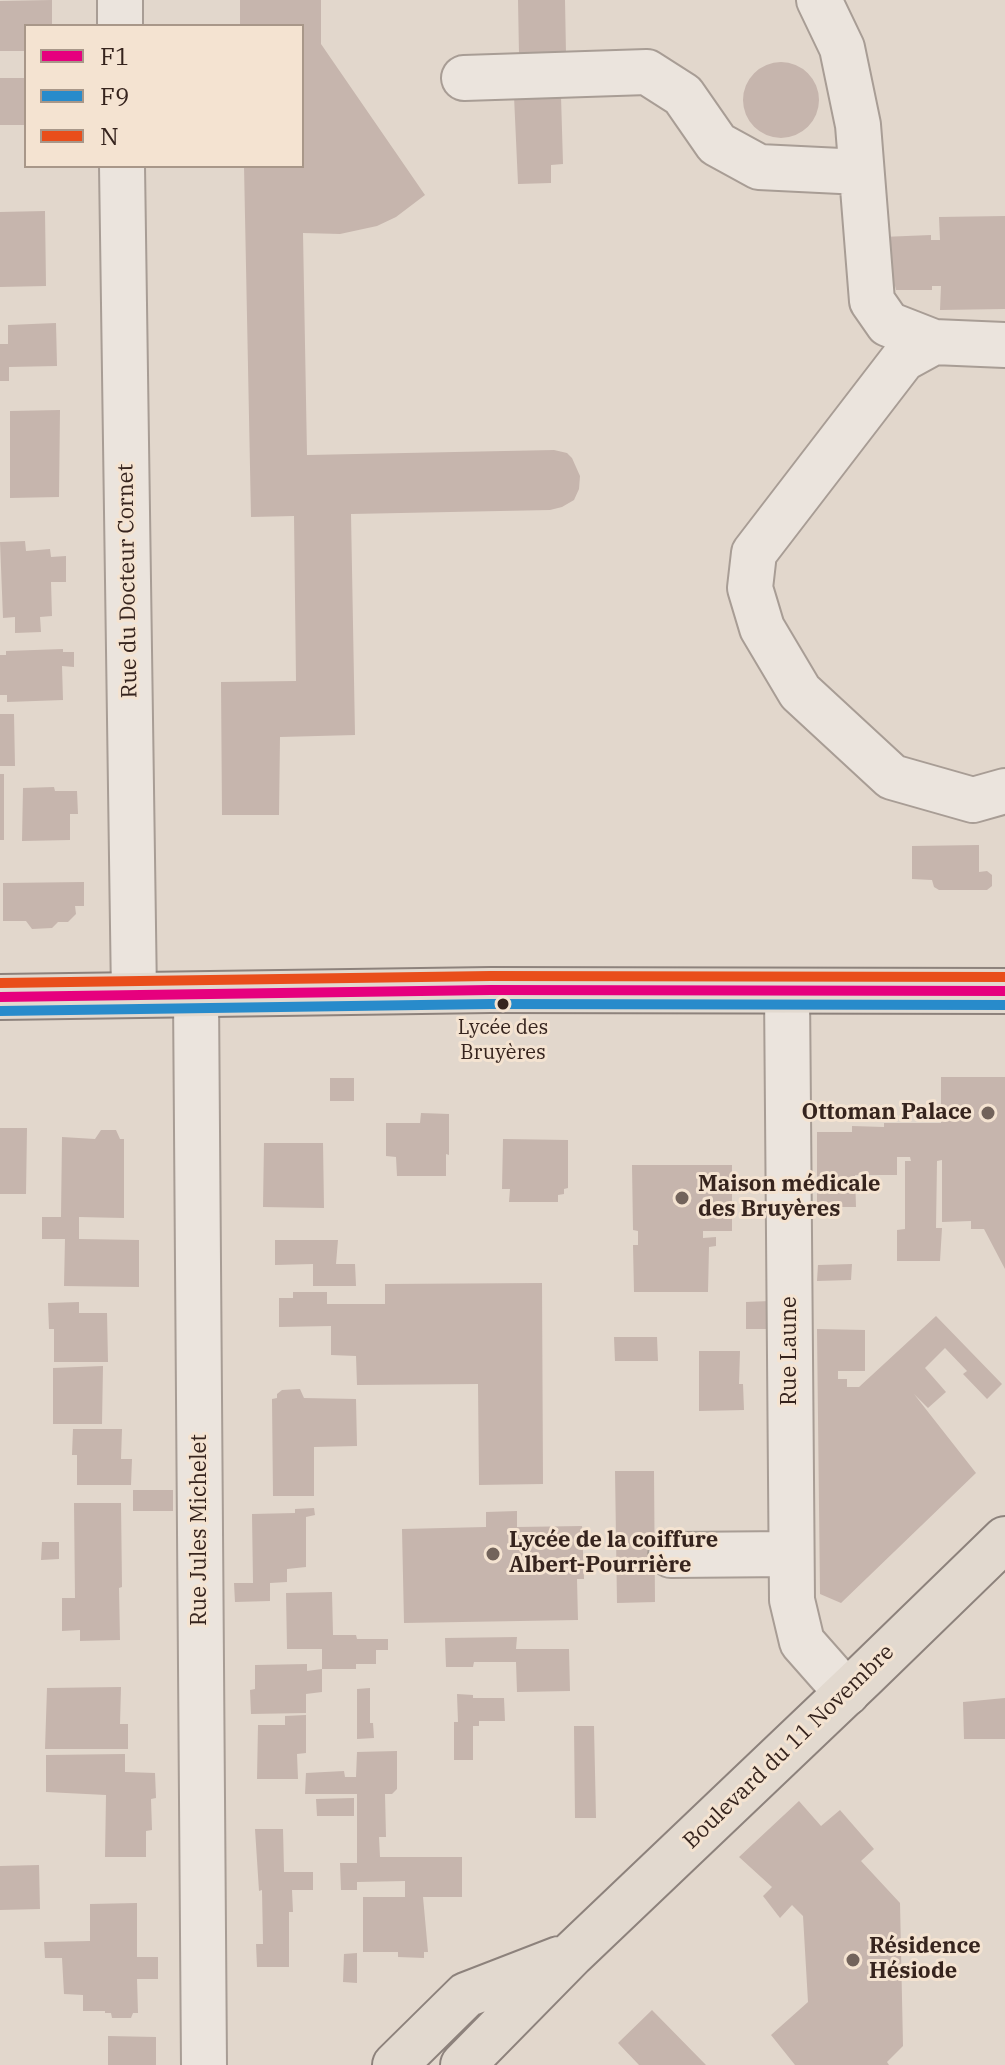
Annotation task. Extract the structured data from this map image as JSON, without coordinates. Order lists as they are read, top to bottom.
{
  "streets": {
    "main road": ["Boulevard du 11 Novembre"],
    "street": ["Rue du Docteur Cornet", "Rue Laune", "Rue Jules Michelet"]
  },
  "crossings": [
    ["Rue Laune", "Boulevard du 11 Novembre"]
  ],
  "places": [
    "Lycée des Bruyères",
    "Ottoman Palace",
    "Maison médicale des Bruyères",
    "Lycée de la coiffure Albert-Pourrière",
    "Résidence Hésiode"
  ],
  "lines": ["transit line N", "transit line F1", "transit line F9"],
  "legend": ["F1", "F9", "N"]
}
